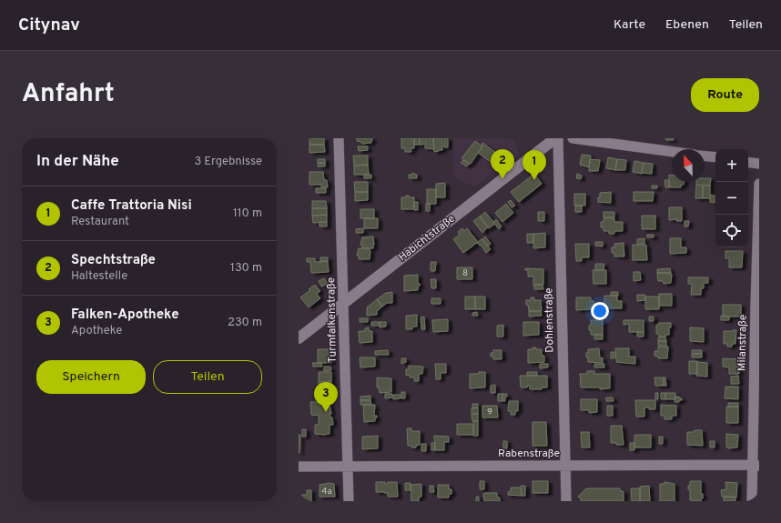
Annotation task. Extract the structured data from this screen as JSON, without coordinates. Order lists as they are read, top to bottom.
{
  "streets": {
    "main road": ["Habichtstraße"],
    "street": [
      "Turmfalkenstraße",
      "Dohlenstraße",
      "Milanstraße",
      "Rabenstraße"
    ]
  },
  "crossings": [
    ["Habichtstraße", "Turmfalkenstraße"],
    ["Habichtstraße", "Dohlenstraße"],
    ["Turmfalkenstraße", "Rabenstraße"],
    ["Dohlenstraße", "Rabenstraße"],
    ["Milanstraße", "Rabenstraße"]
  ],
  "house_numbers": ["8", "9", "4a"],
  "north": "top",
  "page": {
    "header": "Citynav",
    "nav": ["Karte", "Ebenen", "Teilen"],
    "title": "Anfahrt",
    "buttons": [
      "Route",
      ["Speichern", "Teilen"]
    ],
    "heading": ["In der Nähe", "3 Ergebnisse"],
    "map_buttons": ["+", "−"],
    "pins": ["2", "1", "3"],
    "list": [
      {
        "mark": "1",
        "name": "Caffe Trattoria Nisi",
        "note": "Restaurant",
        "value": "110 m"
      },
      {
        "mark": "2",
        "name": "Spechtstraße",
        "note": "Haltestelle",
        "value": "130 m"
      },
      {
        "mark": "3",
        "name": "Falken-Apotheke",
        "note": "Apotheke",
        "value": "230 m"
      }
    ]
  }
}
